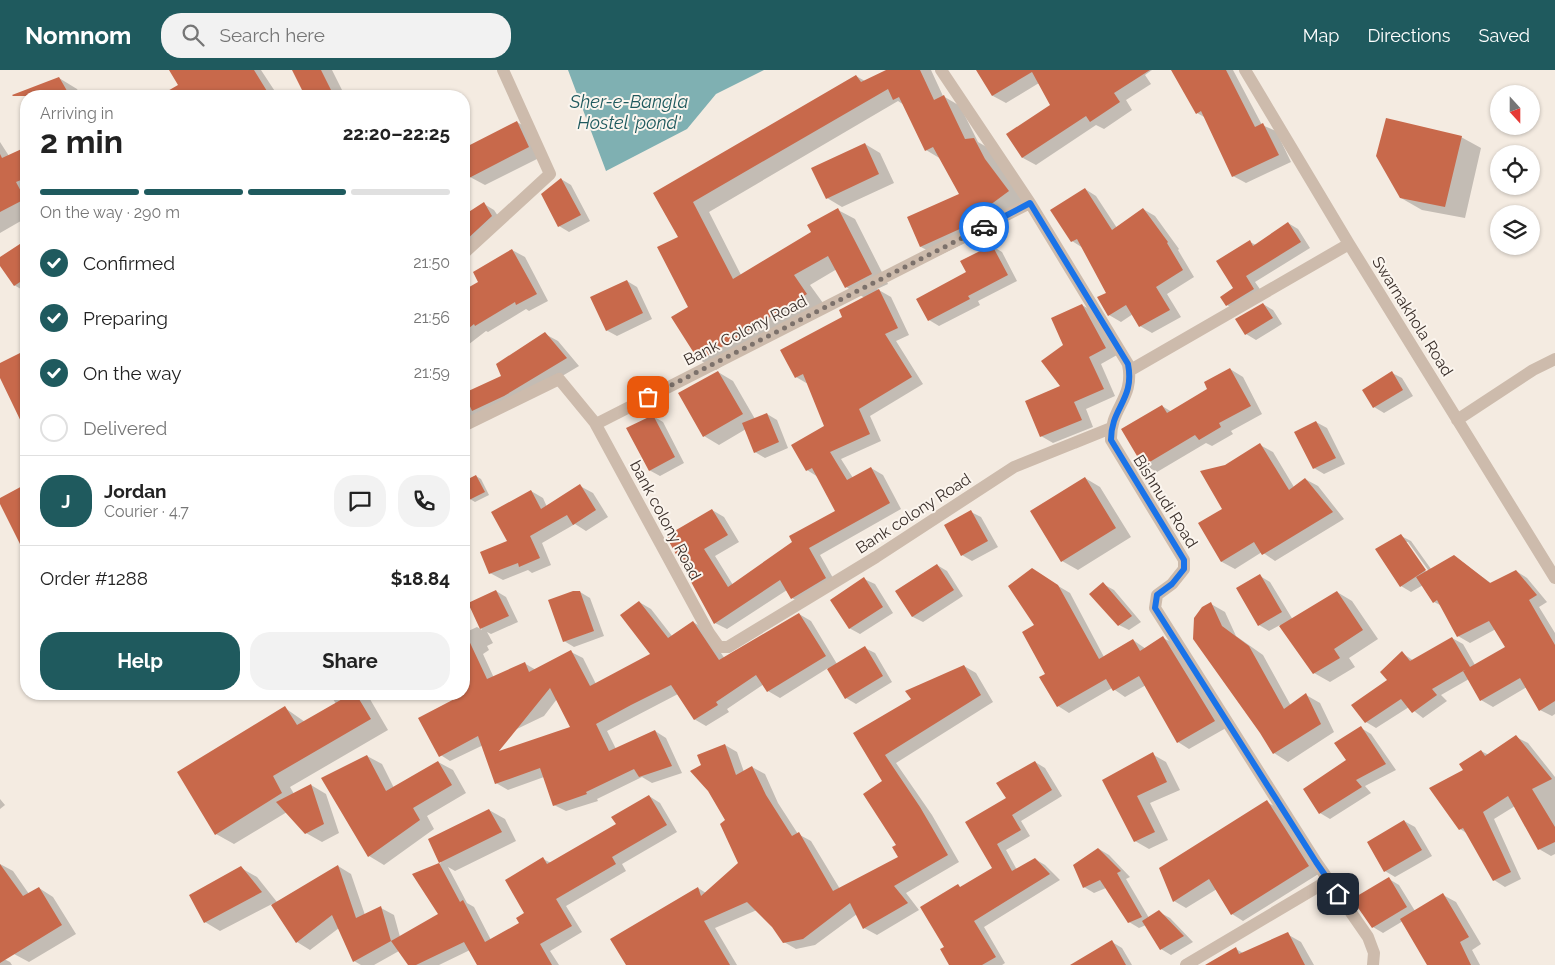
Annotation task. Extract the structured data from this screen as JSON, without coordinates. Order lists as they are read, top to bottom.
{
  "streets": {
    "street": [
      "Swarnakhola Road",
      "Bank Colony Road",
      "Bishnudi Road",
      "Bank colony Road",
      "bank colony Road"
    ]
  },
  "crossings": [
    ["Bank Colony Road", "bank colony Road"],
    ["Bishnudi Road", "Bank colony Road"],
    ["Bank colony Road", "bank colony Road"]
  ],
  "water": ["Sher-e-Bangla Hostel 'pond'"],
  "north": "bottom",
  "page": {
    "header": "Nomnom",
    "search": "Search here",
    "nav": ["Map", "Directions", "Saved"],
    "heading": ["2 min", "Arriving in", "22:20–22:25"],
    "panel": [
      "Jordan",
      "Courier · 4.7",
      "Order #1288",
      "$18.84"
    ],
    "bar": "On the way · 290 m",
    "list": [
      ["Confirmed", "21:50"],
      ["Preparing", "21:56"],
      ["On the way", "21:59"],
      "Delivered"
    ],
    "round": "J",
    "buttons": ["Help", "Share"]
  }
}
